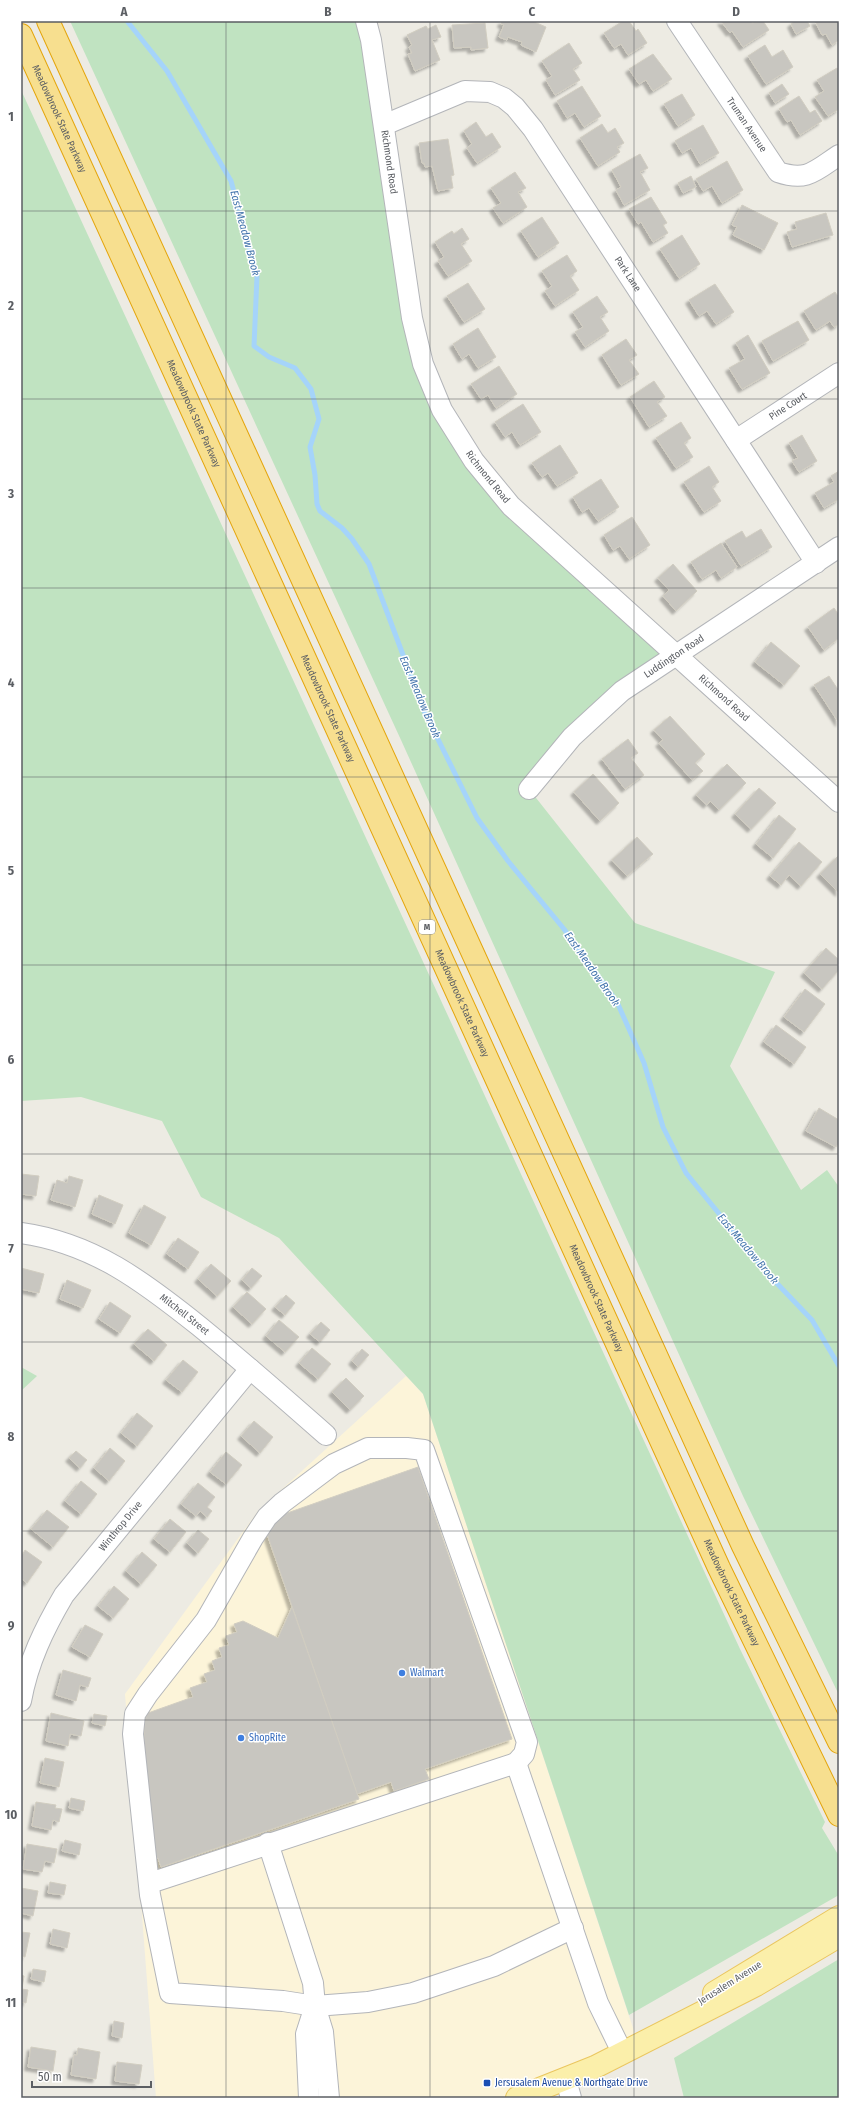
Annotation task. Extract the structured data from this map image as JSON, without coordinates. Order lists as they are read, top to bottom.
{
  "streets": {
    "highway": ["Meadowbrook State Parkway", "M"],
    "main road": ["Jerusalem Avenue"],
    "street": [
      "Truman Avenue",
      "Richmond Road",
      "Park Lane",
      "Pine Court",
      "Luddington Road",
      "Mitchell Street",
      "Winthrop Drive"
    ]
  },
  "crossings": [
    ["Richmond Road", "Park Lane"],
    ["Richmond Road", "Luddington Road"],
    ["Park Lane", "Pine Court"],
    ["Park Lane", "Luddington Road"],
    ["Mitchell Street", "Winthrop Drive"]
  ],
  "water": ["East Meadow Brook"],
  "places": {
    "other": ["Walmart", "ShopRite"],
    "transit": ["Jersusalem Avenue & Northgate Drive"]
  },
  "scale_bar": "50 m",
  "grid": {
    "columns": [
      "A",
      "B",
      "C",
      "D"
    ],
    "rows": [
      "1",
      "2",
      "3",
      "4",
      "5",
      "6",
      "7",
      "8",
      "9",
      "10",
      "11"
    ]
  }
}
